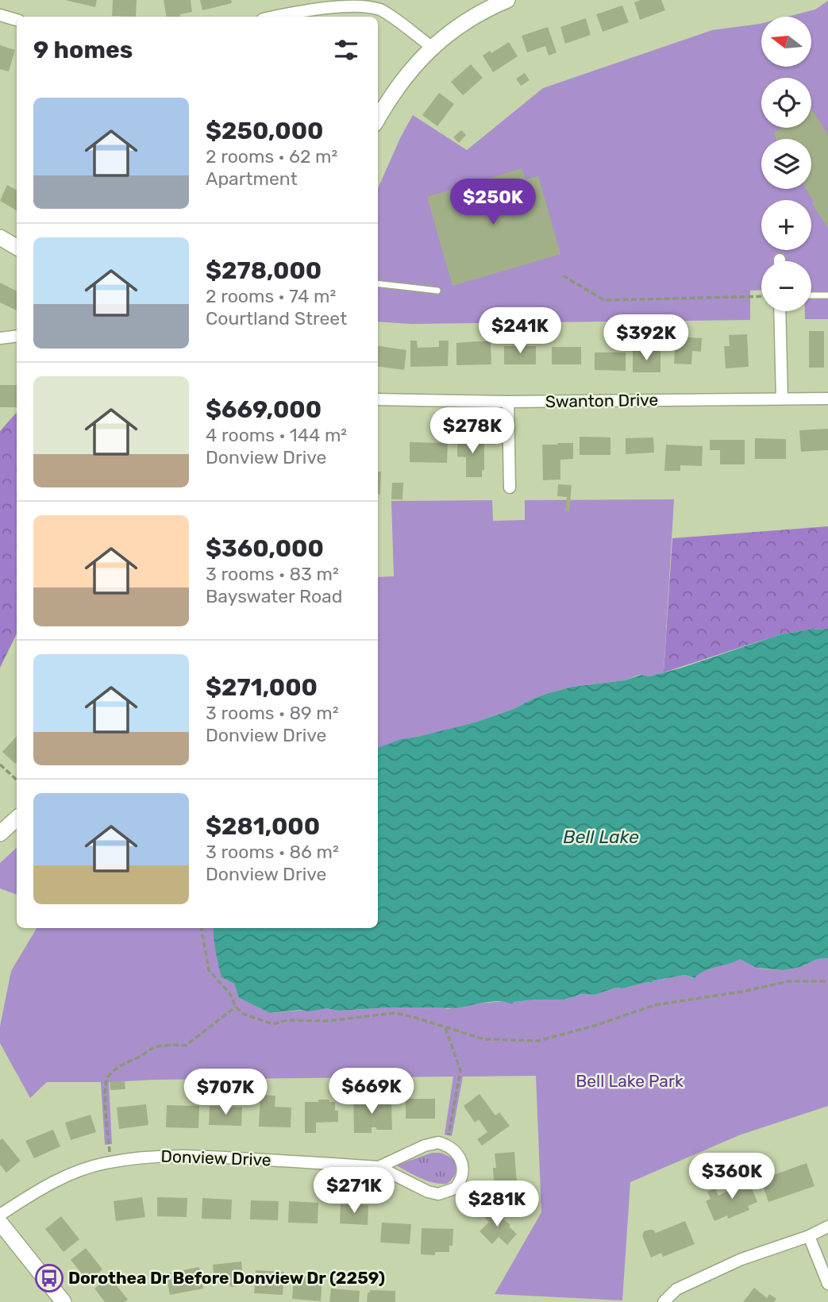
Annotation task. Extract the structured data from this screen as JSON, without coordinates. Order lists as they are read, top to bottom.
{
  "streets": {
    "street": ["Swanton Drive", "Donview Drive"]
  },
  "water": ["Bell Lake"],
  "parks": ["Bell Lake Park"],
  "places": {
    "bus stop": ["Dorothea Dr Before Donview Dr (2259)"]
  },
  "north": "left",
  "page": {
    "map_buttons": ["+", "−"],
    "heading": "9 homes",
    "list": [
      {
        "name": "$250,000",
        "note": "2 rooms · 62 m² · Apartment"
      },
      {
        "name": "$278,000",
        "note": "2 rooms · 74 m² · Courtland Street"
      },
      {
        "name": "$669,000",
        "note": "4 rooms · 144 m² · Donview Drive"
      },
      {
        "name": "$360,000",
        "note": "3 rooms · 83 m² · Bayswater Road"
      },
      {
        "name": "$271,000",
        "note": "3 rooms · 89 m² · Donview Drive"
      },
      {
        "name": "$281,000",
        "note": "3 rooms · 86 m² · Donview Drive"
      }
    ],
    "price": [
      "$250K",
      "$241K",
      "$392K",
      "$278K",
      "$669K",
      "$707K",
      "$360K",
      "$271K",
      "$281K"
    ]
  }
}
